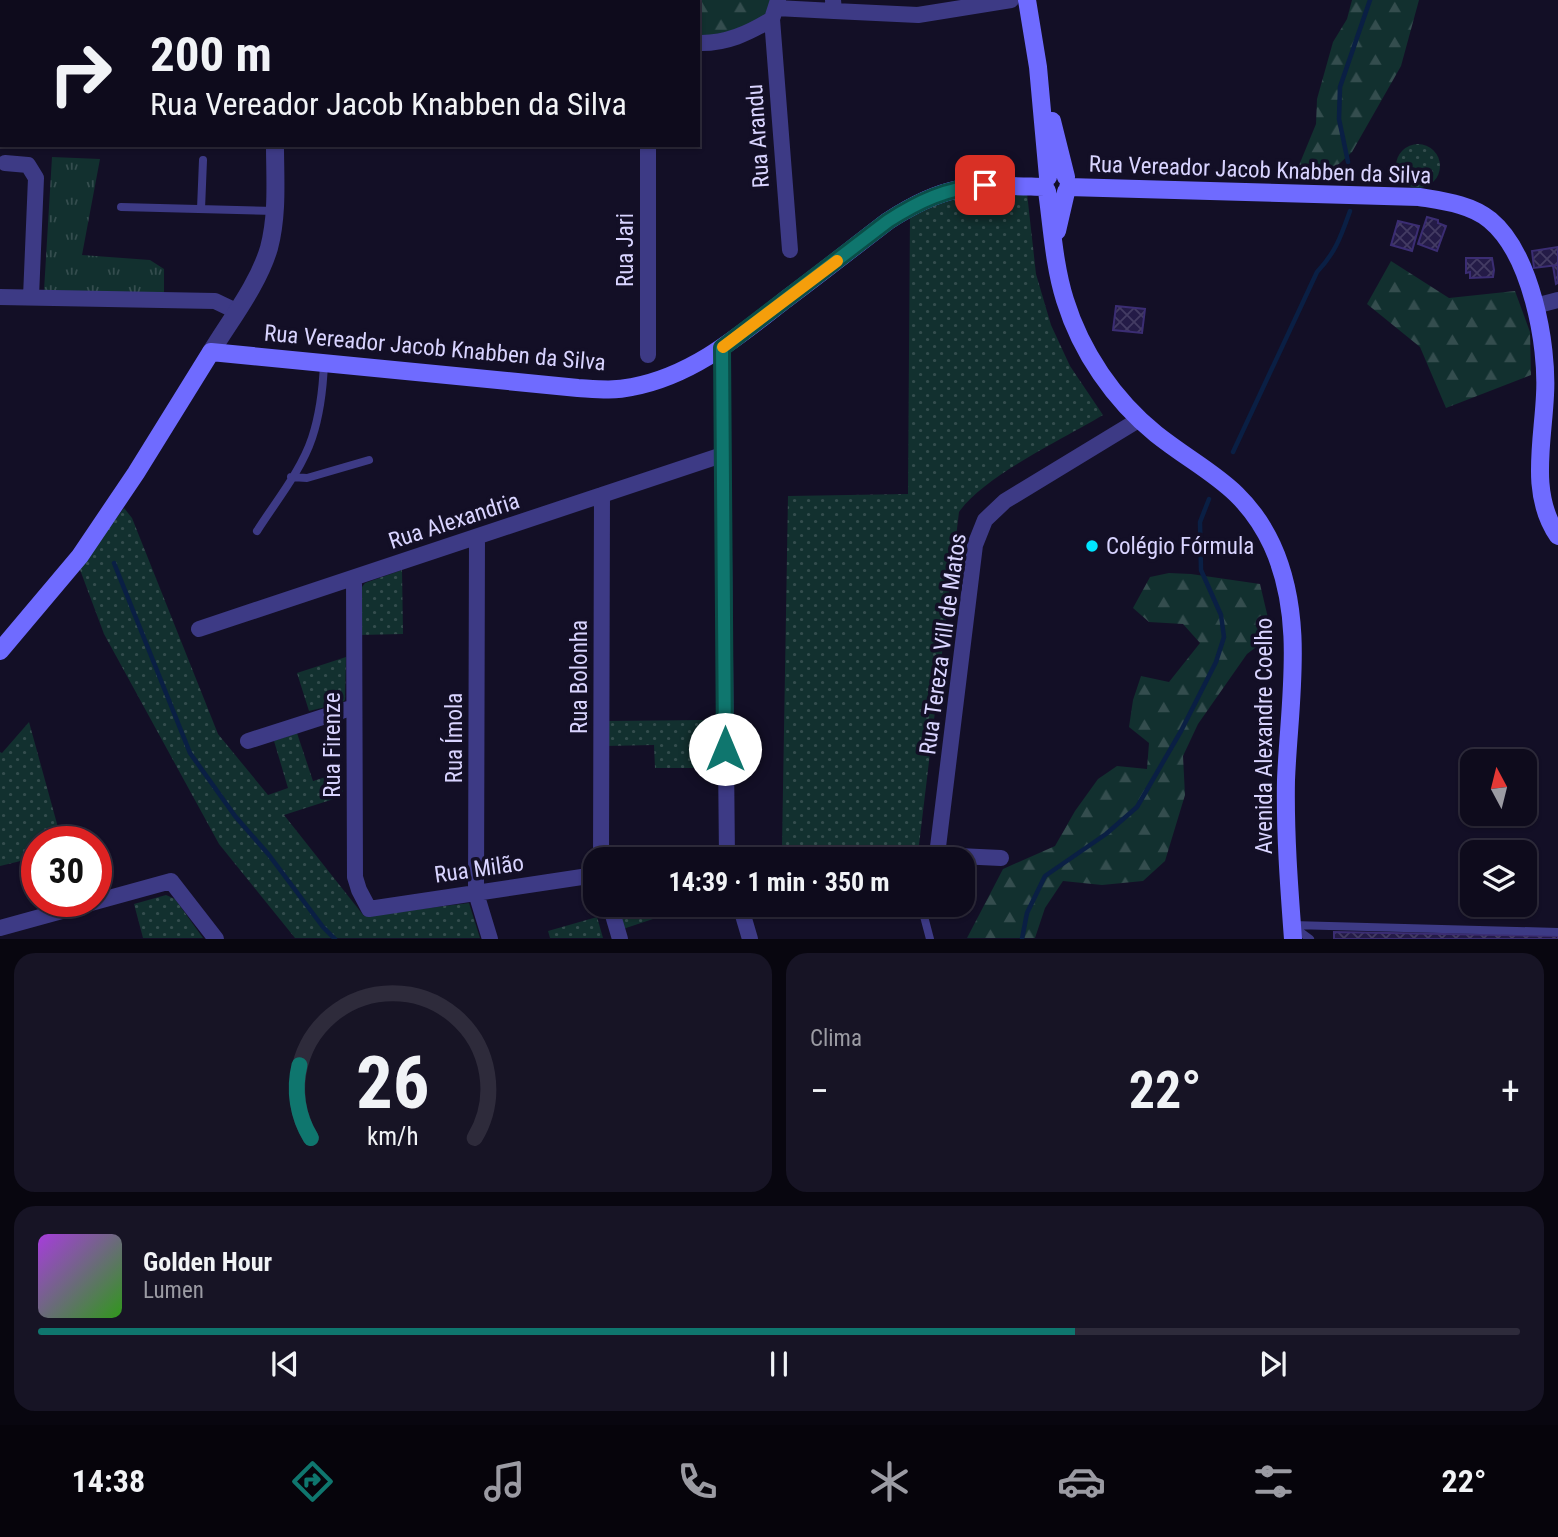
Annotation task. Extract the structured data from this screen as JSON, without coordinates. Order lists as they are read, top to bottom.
{
  "streets": {
    "main road": ["Rua Vereador Jacob Knabben da Silva", "Avenida Alexandre Coelho"],
    "street": [
      "Rua Arandu",
      "Rua Jari",
      "Rua Alexandria",
      "Rua Tereza Vill de Matos",
      "Rua Bolonha",
      "Rua Ímola",
      "Rua Firenze",
      "Rua Milão"
    ]
  },
  "crossings": [
    ["Rua Vereador Jacob Knabben da Silva", "Avenida Alexandre Coelho"],
    ["Rua Alexandria", "Rua Bolonha"],
    ["Rua Alexandria", "Rua Ímola"],
    ["Rua Alexandria", "Rua Firenze"],
    ["Rua Tereza Vill de Matos", "Avenida Alexandre Coelho"],
    ["Rua Ímola", "Rua Milão"],
    ["Rua Firenze", "Rua Milão"]
  ],
  "places": ["Colégio Fórmula"],
  "north": "top",
  "page": {
    "turn": ["200 m", "Rua Vereador Jacob Knabben da Silva"],
    "limit": "30",
    "trip": "14:39 · 1 min · 350 m",
    "tile": "Clima",
    "heat": ["−", "22°", "+"],
    "song": ["Golden Hour", "Lumen"],
    "tabs": ["14:38", "22°"],
    "gauge": ["26", "km/h"]
  }
}
